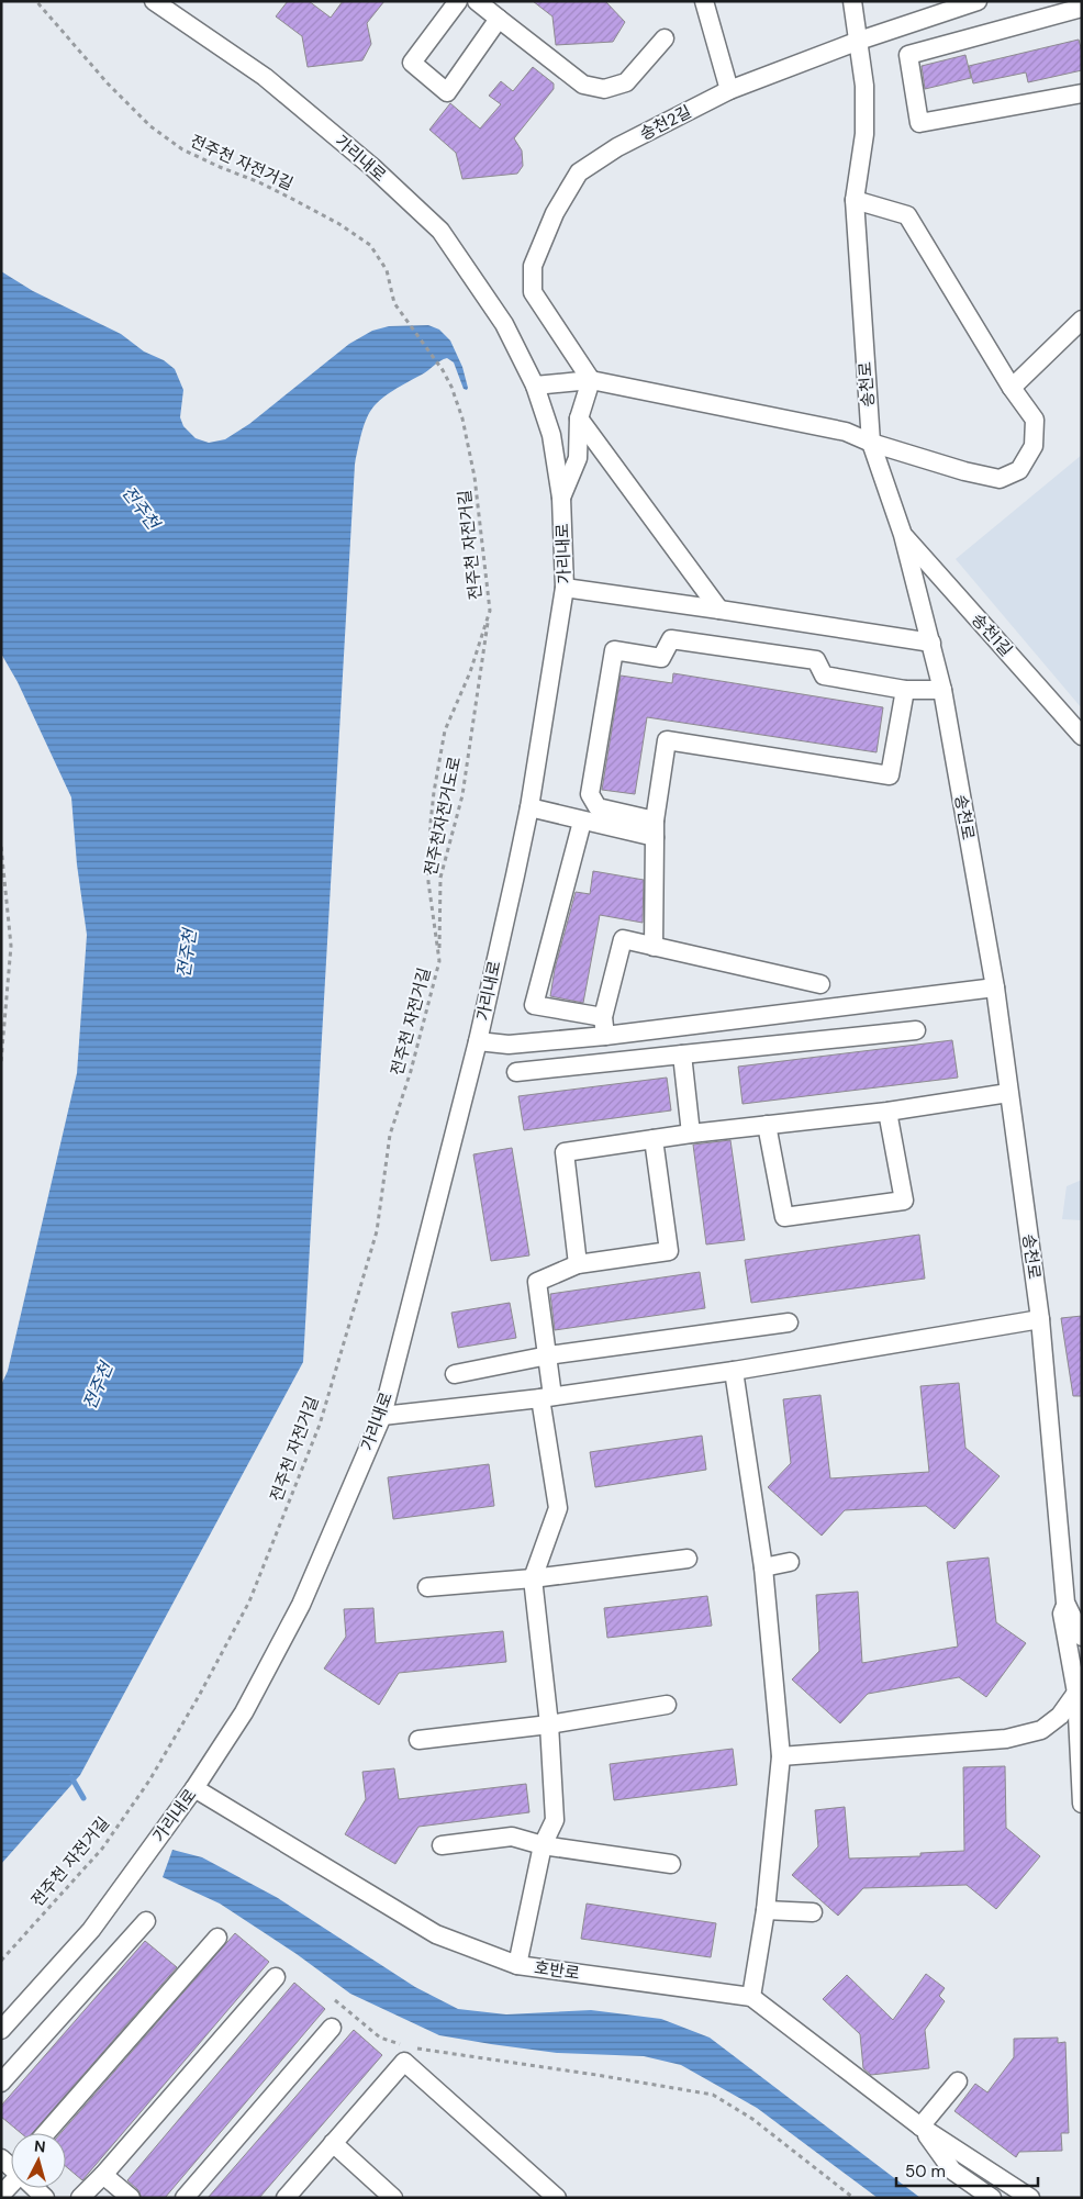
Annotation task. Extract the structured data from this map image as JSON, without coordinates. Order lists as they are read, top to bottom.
{
  "streets": {
    "street": [
      "송천2길",
      "가리내로",
      "송천로",
      "송천1길",
      "호반로"
    ],
    "path": ["전주천 자전거길", "전주천자전거도로"]
  },
  "crossings": [
    ["송천2길", "송천로"],
    ["가리내로", "호반로"],
    ["전주천 자전거길", "전주천자전거도로"],
    ["송천로", "송천1길"]
  ],
  "water": ["전주천"],
  "scale_bar": "50 m",
  "north": "top"
}
